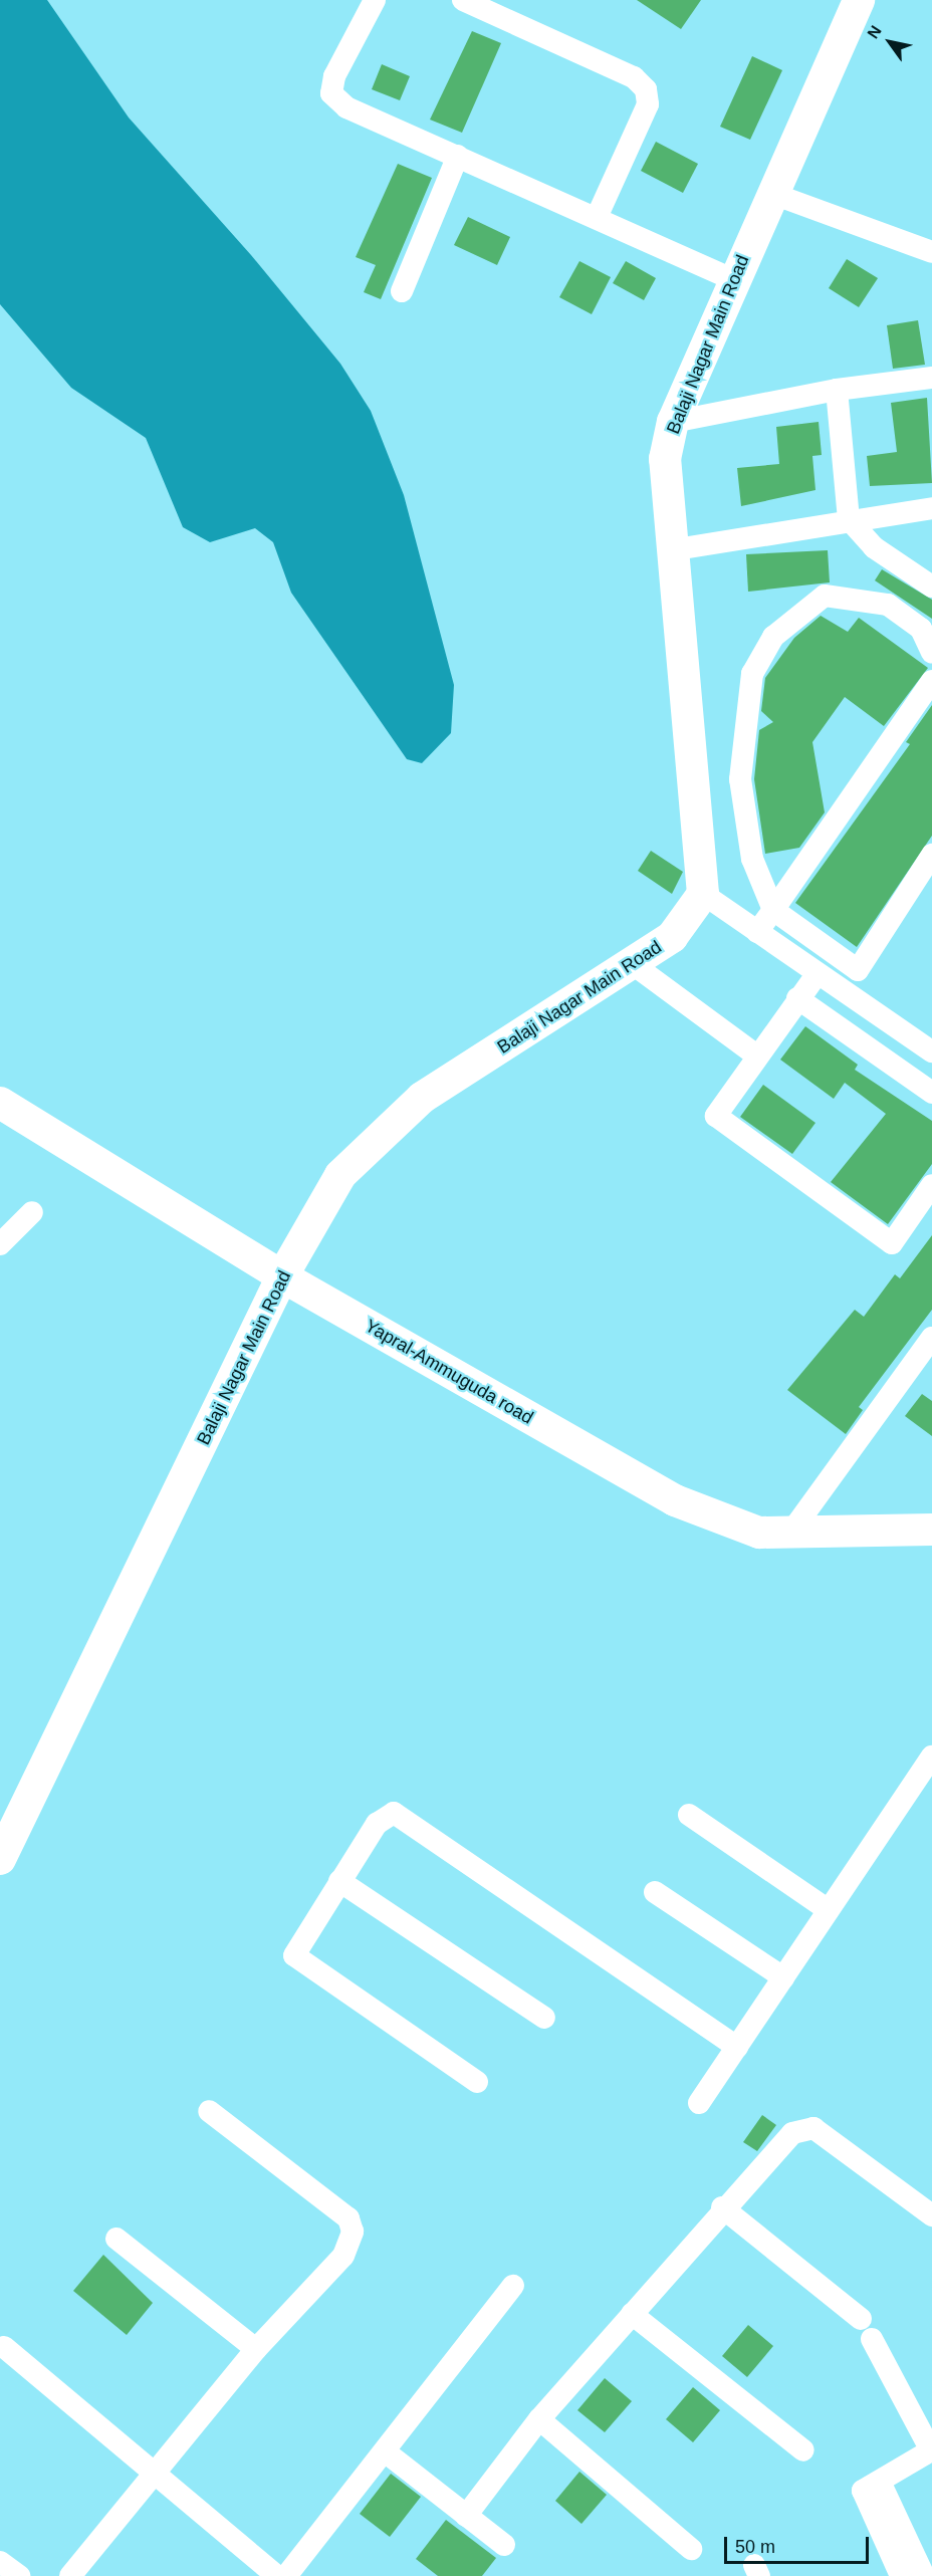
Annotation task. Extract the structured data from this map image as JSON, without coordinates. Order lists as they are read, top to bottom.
{
  "streets": {
    "street": ["Balaji Nagar Main Road", "Yapral-Ammuguda road"]
  },
  "crossings": [
    ["Balaji Nagar Main Road", "Yapral-Ammuguda road"]
  ],
  "scale_bar": "50 m",
  "north": "top left"
}
